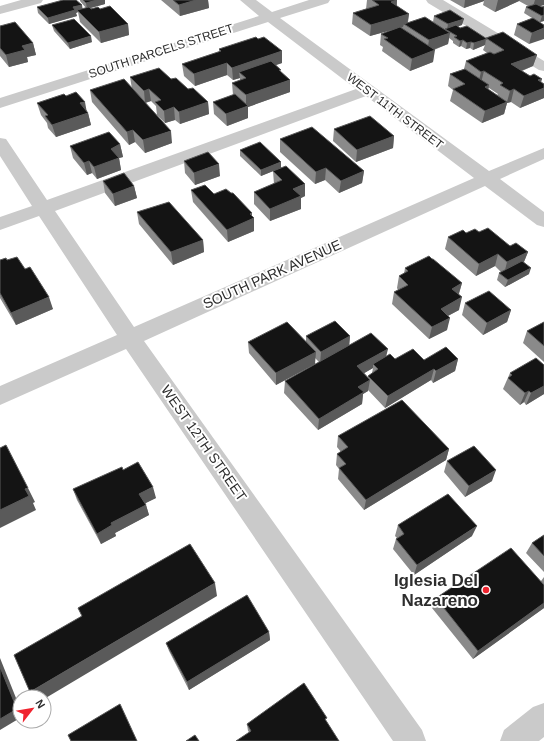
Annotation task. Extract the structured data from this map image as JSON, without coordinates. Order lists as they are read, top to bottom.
{
  "streets": {
    "street": [
      "SOUTH PARCELS STREET",
      "WEST 11TH STREET",
      "SOUTH PARK AVENUE",
      "WEST 12TH STREET"
    ]
  },
  "crossings": [
    ["SOUTH PARCELS STREET", "WEST 11TH STREET"],
    ["WEST 11TH STREET", "SOUTH PARK AVENUE"],
    ["SOUTH PARK AVENUE", "WEST 12TH STREET"]
  ],
  "places": ["Iglesia Del Nazareno"],
  "north": "top right"
}
